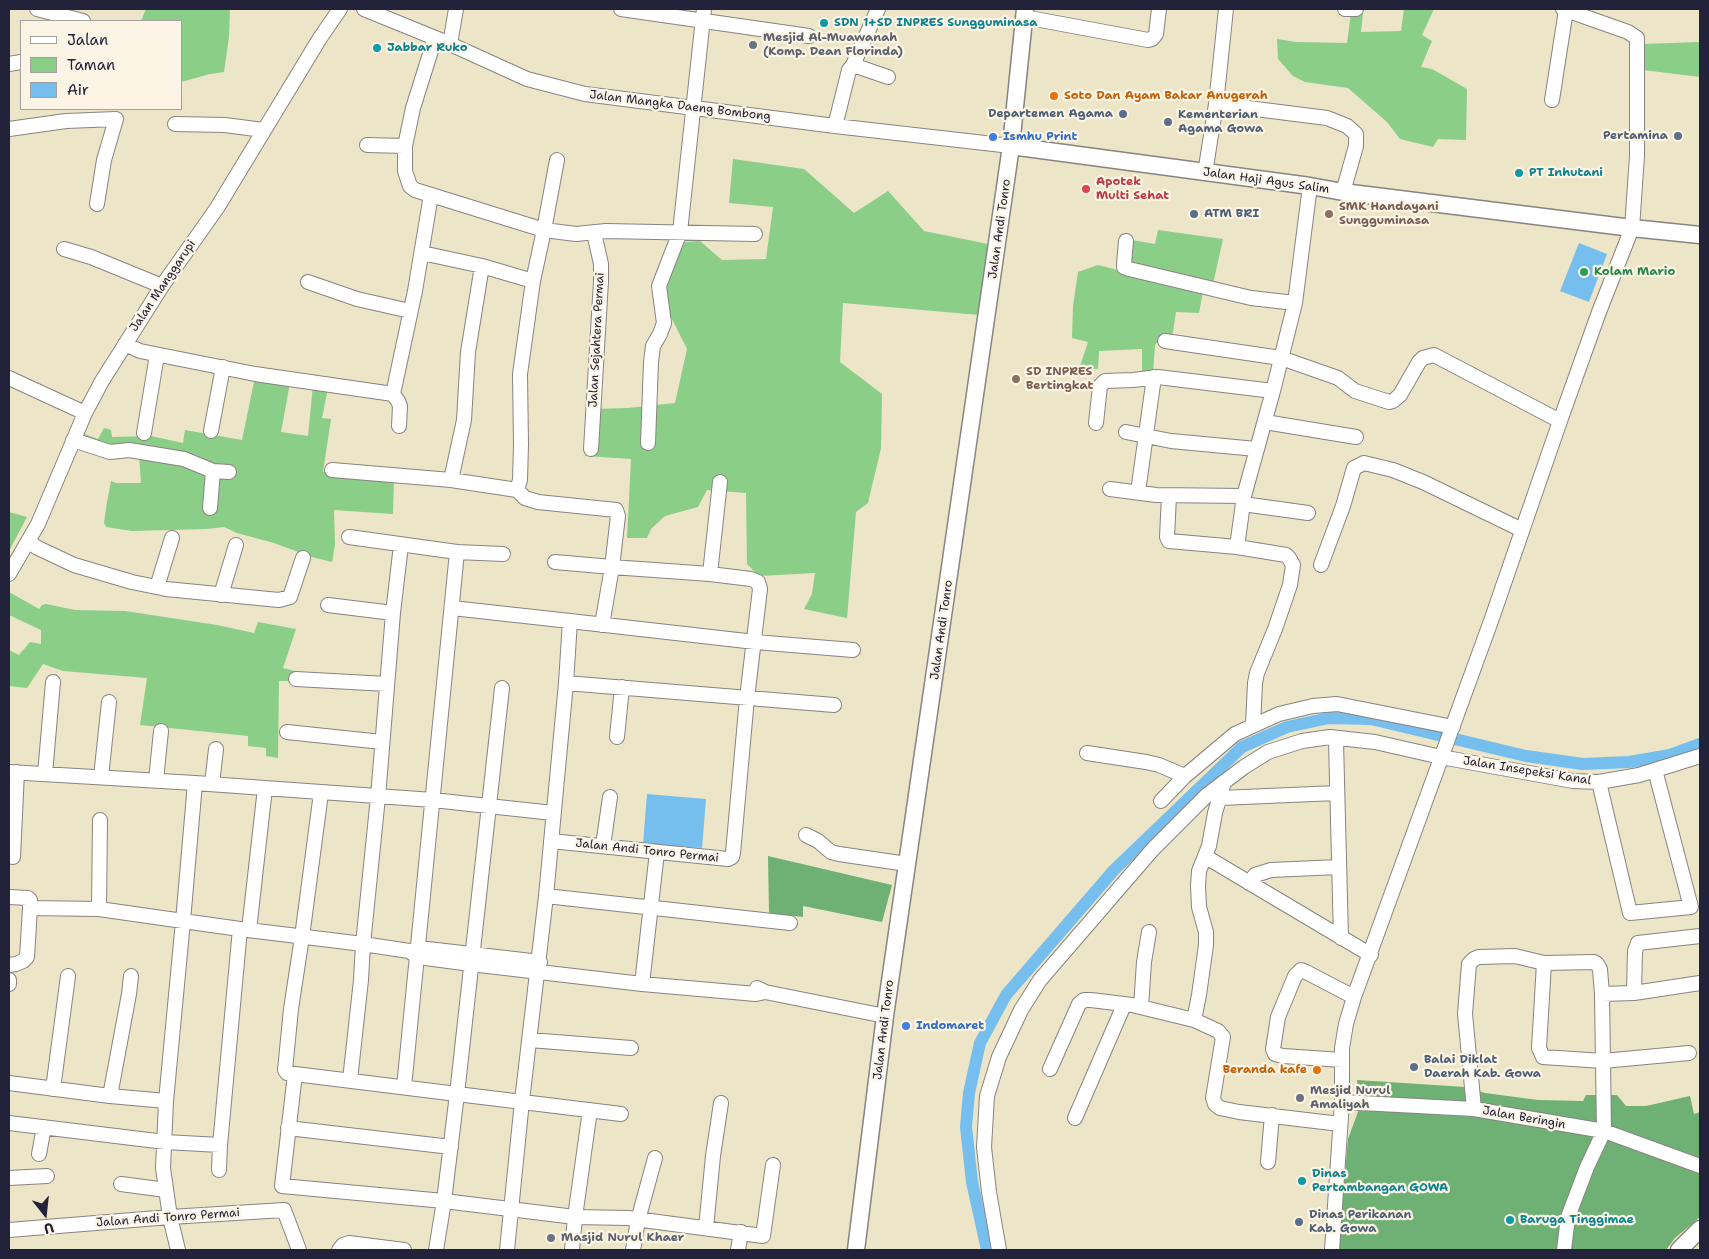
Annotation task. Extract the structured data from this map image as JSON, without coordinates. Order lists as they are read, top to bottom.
{
  "streets": {
    "street": [
      "Jalan Mangka Daeng Bombong",
      "Jalan Haji Agus Salim",
      "Jalan Andi Tonro",
      "Jalan Manggarupi",
      "Jalan Sejahtera Permai",
      "Jalan Insepeksi Kanal",
      "Jalan Andi Tonro Permai",
      "Jalan Beringin"
    ]
  },
  "crossings": [
    ["Jalan Mangka Daeng Bombong", "Jalan Haji Agus Salim"],
    ["Jalan Mangka Daeng Bombong", "Jalan Andi Tonro"],
    ["Jalan Haji Agus Salim", "Jalan Andi Tonro"]
  ],
  "places": [
    "SDN 1+SD INPRES Sungguminasa",
    "Mesjid Al-Muawanah (Komp. Dean Florinda)",
    "Jabbar Ruko",
    "Soto Dan Ayam Bakar Anugerah",
    "Departemen Agama",
    "Kementerian Agama Gowa",
    "Pertamina",
    "Ismhu Print",
    "PT Inhutani",
    "Apotek Multi Sehat",
    "ATM BRI",
    "SMK Handayani Sungguminasa",
    "Kolam Mario",
    "SD INPRES Bertingkat",
    "Indomaret",
    "Balai Diklat Daerah Kab. Gowa",
    "Beranda kafe",
    "Mesjid Nurul Amaliyah",
    "Dinas Pertambangan GOWA",
    "Baruga Tinggimae",
    "Dinas Perikanan Kab. Gowa",
    "Masjid Nurul Khaer"
  ],
  "legend": ["Jalan", "Taman", "Air"],
  "north": "bottom"
}
